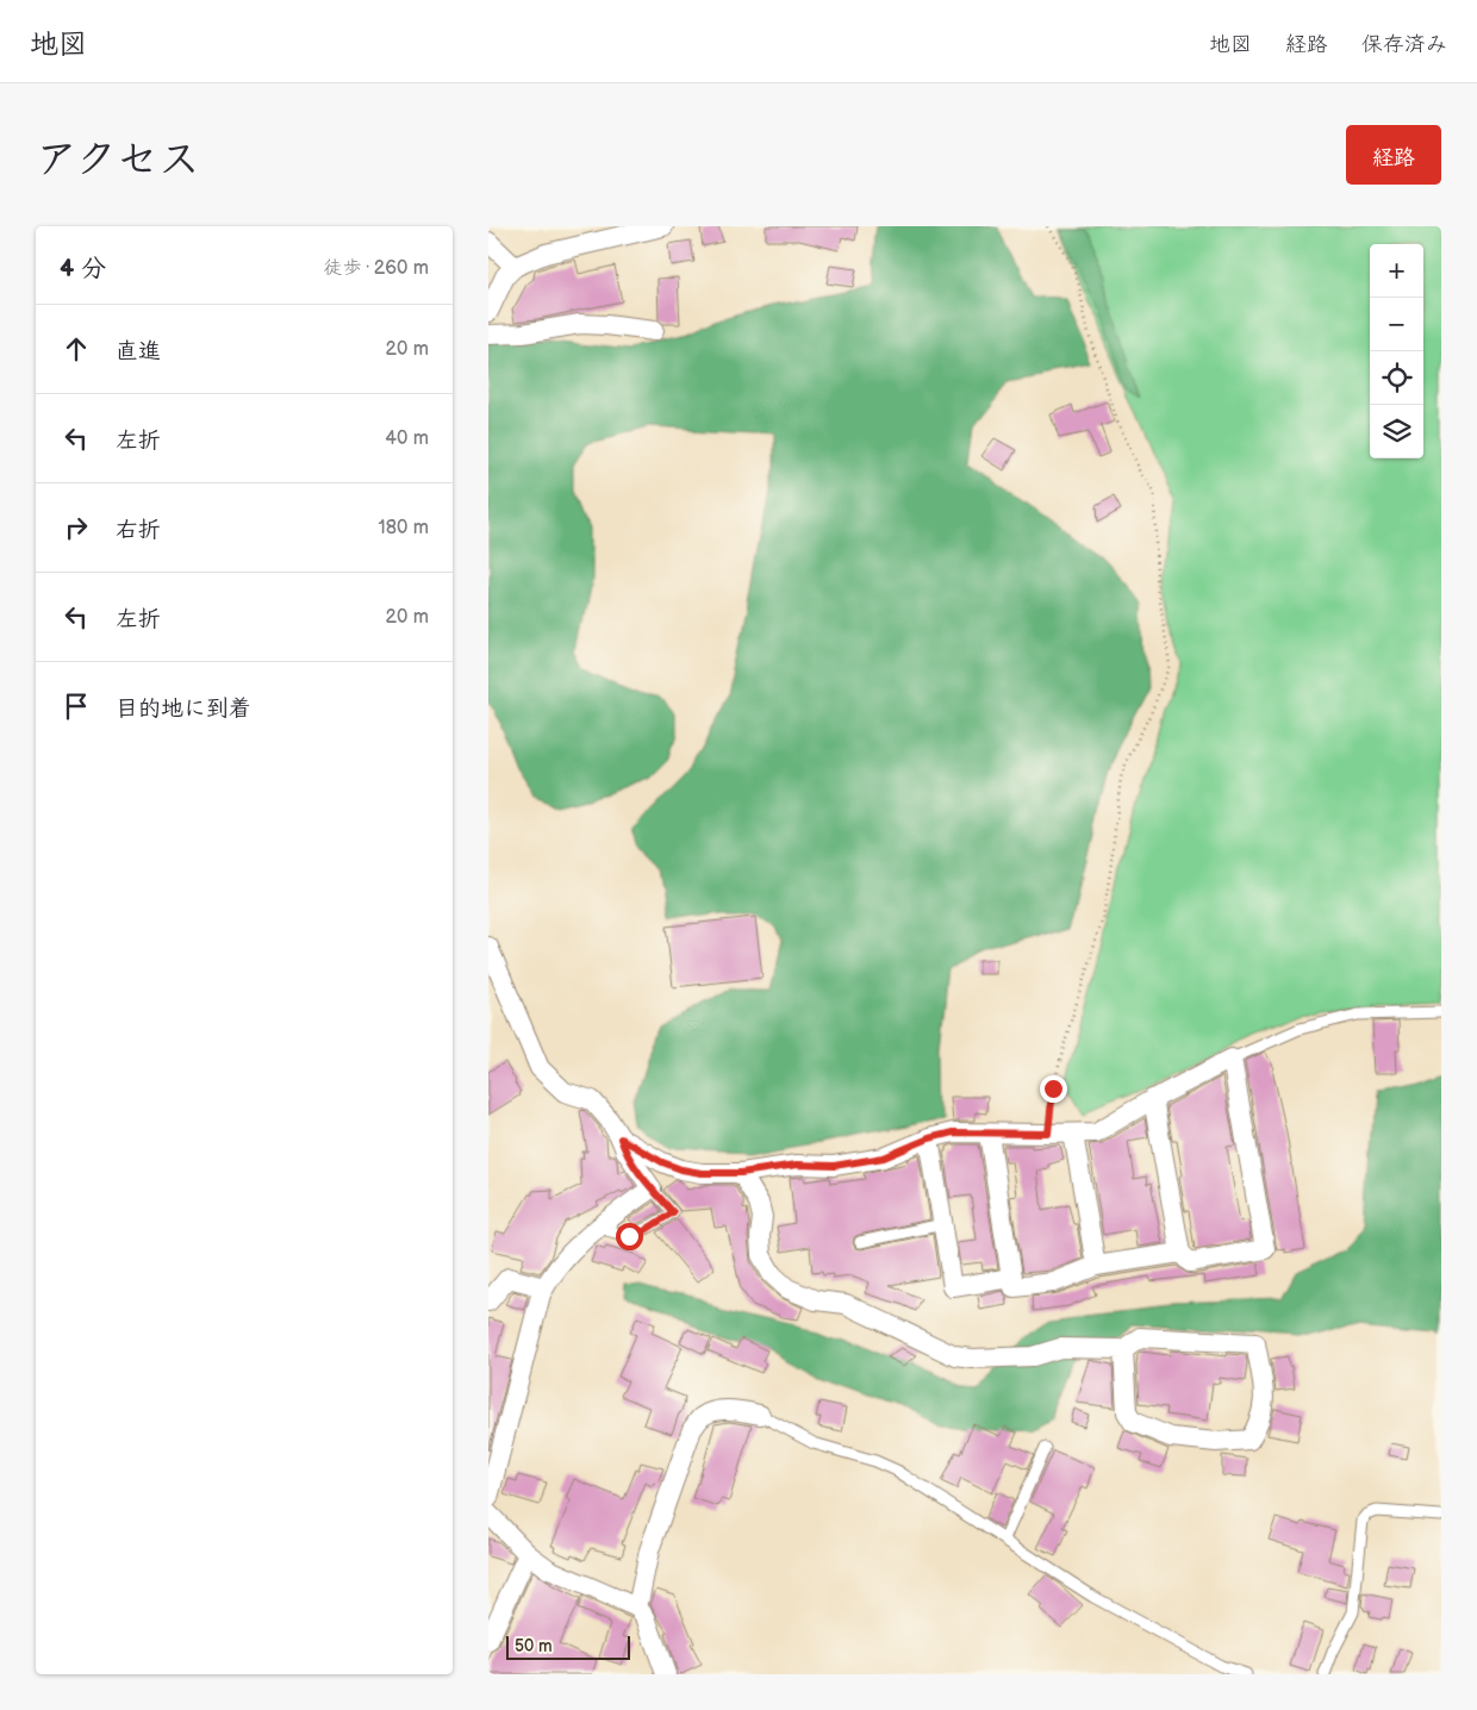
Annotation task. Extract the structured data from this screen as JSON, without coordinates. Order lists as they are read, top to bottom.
{
  "scale_bar": "50 m",
  "page": {
    "header": "地図",
    "nav": ["地図", "経路", "保存済み"],
    "title": "アクセス",
    "buttons": "経路",
    "heading": ["4 分", "徒歩 · 260 m"],
    "map_buttons": ["+", "−"],
    "list": [
      ["直進", "20 m"],
      ["左折", "40 m"],
      ["右折", "180 m"],
      ["左折", "20 m"],
      "目的地に到着"
    ],
    "scale": "50 m"
  }
}
